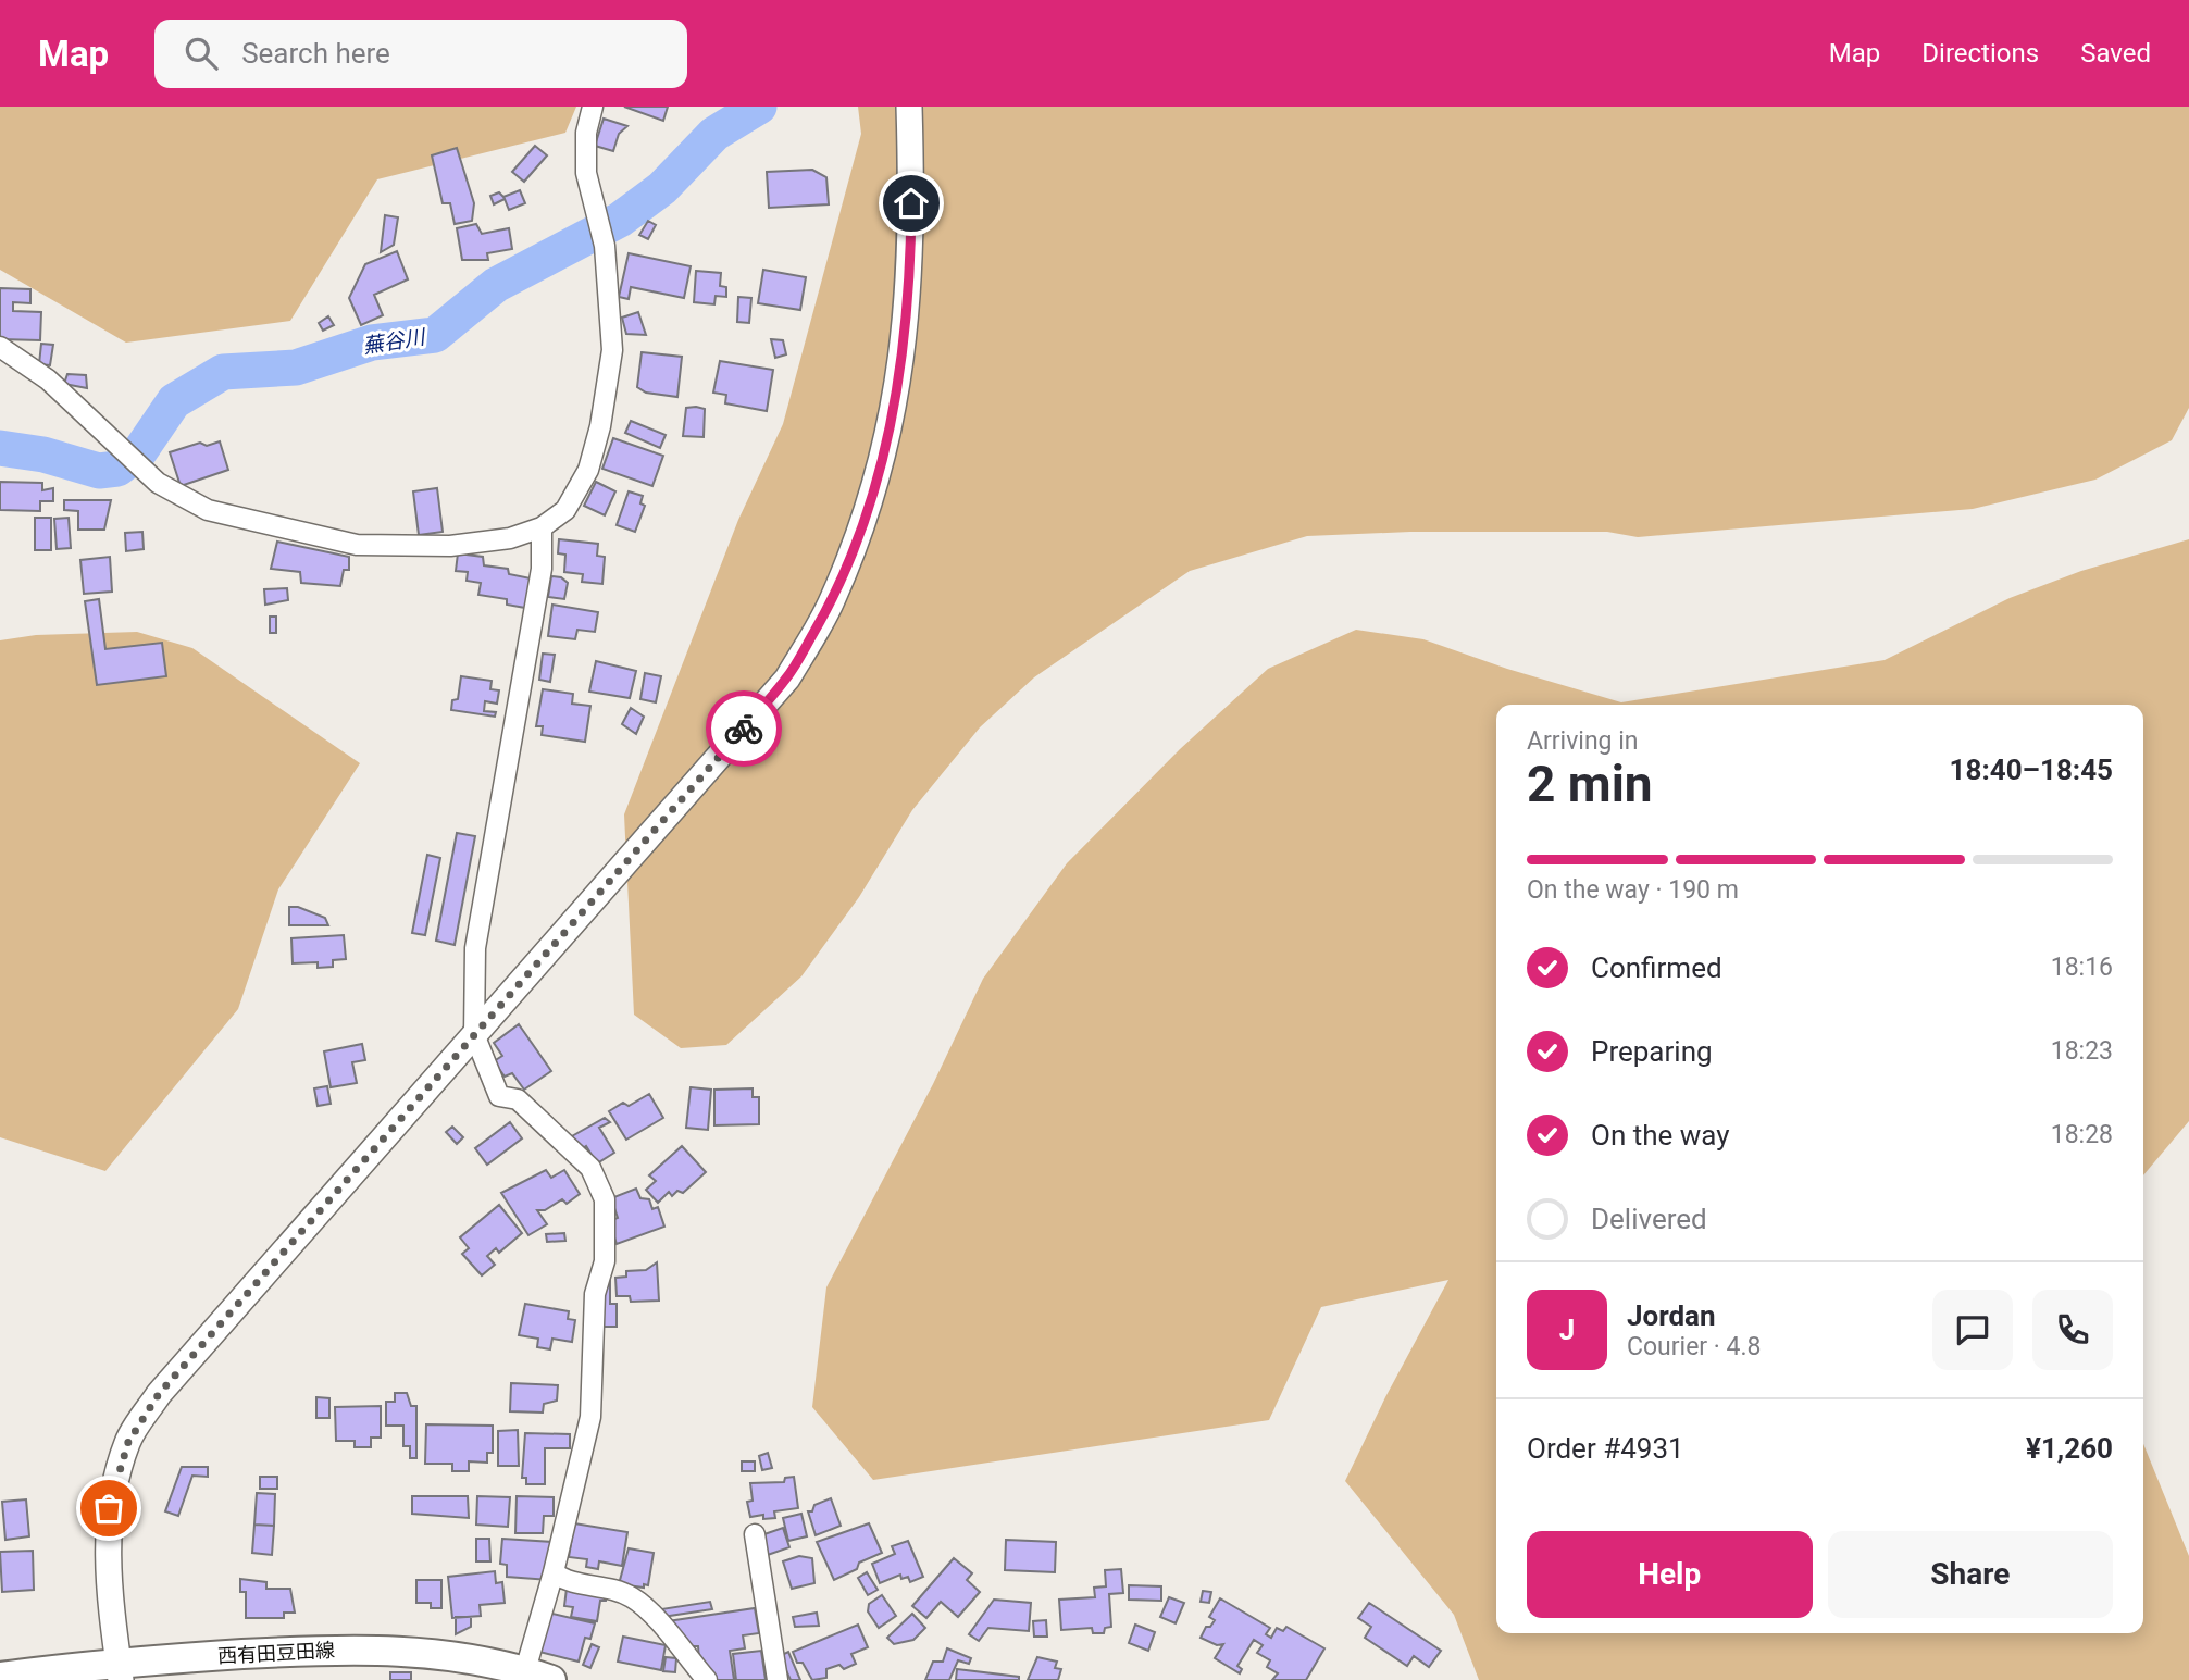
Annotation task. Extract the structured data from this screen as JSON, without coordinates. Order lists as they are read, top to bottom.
{
  "streets": {
    "main road": ["西有田豆田線"]
  },
  "water": ["蕪谷川"],
  "page": {
    "header": "Map",
    "search": "Search here",
    "nav": ["Map", "Directions", "Saved"],
    "heading": ["2 min", "Arriving in", "18:40–18:45"],
    "panel": [
      "Jordan",
      "Courier · 4.8",
      "Order #4931",
      "¥1,260"
    ],
    "bar": "On the way · 190 m",
    "list": [
      ["Confirmed", "18:16"],
      ["Preparing", "18:23"],
      ["On the way", "18:28"],
      "Delivered"
    ],
    "round": "J",
    "buttons": ["Help", "Share"]
  }
}
